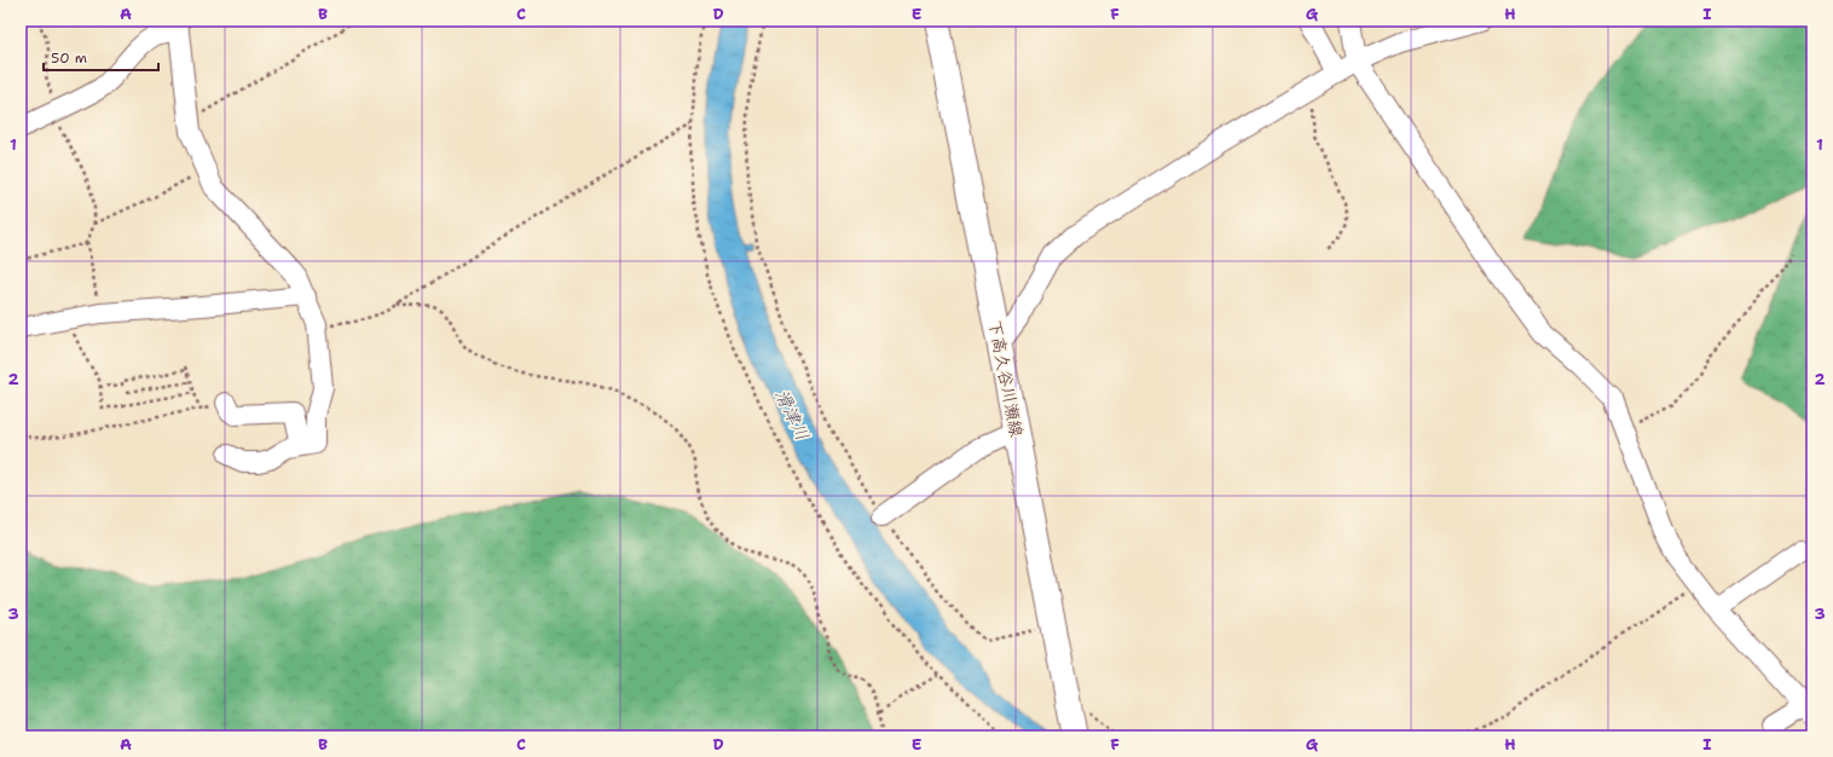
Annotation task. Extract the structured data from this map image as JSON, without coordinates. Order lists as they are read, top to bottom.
{
  "streets": {
    "main road": ["下高久谷川瀬線"]
  },
  "water": ["滑津川"],
  "scale_bar": "50 m",
  "grid": {
    "columns": [
      "A",
      "B",
      "C",
      "D",
      "E",
      "F",
      "G",
      "H",
      "I"
    ],
    "rows": ["1", "2", "3"]
  }
}
